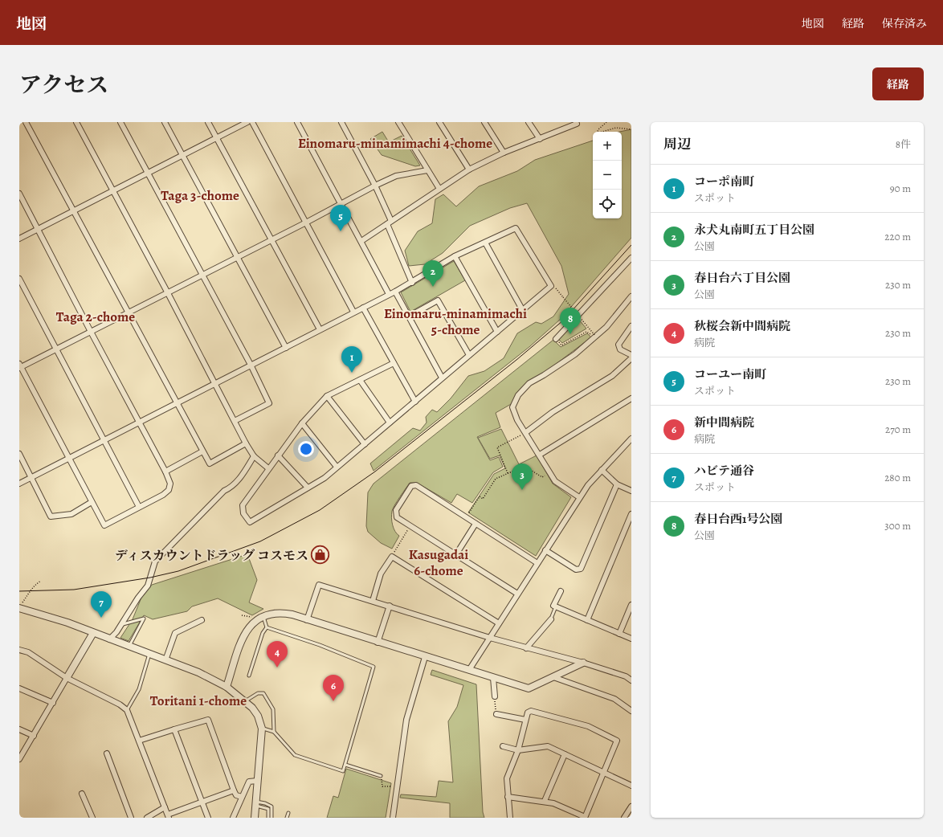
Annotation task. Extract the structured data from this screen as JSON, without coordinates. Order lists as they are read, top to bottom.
{
  "districts": [
    "Einomaru-minamimachi 4-chome",
    "Taga 3-chome",
    "Einomaru-minamimachi 5-chome",
    "Taga 2-chome",
    "Kasugadai 6-chome",
    "Toritani 1-chome"
  ],
  "places": {
    "shop": ["ディスカウントドラッグ コスモス"]
  },
  "page": {
    "header": "地図",
    "nav": ["地図", "経路", "保存済み"],
    "title": "アクセス",
    "buttons": "経路",
    "heading": ["周辺", "8件"],
    "map_buttons": ["+", "−"],
    "list": [
      {
        "mark": "1",
        "name": "コーポ南町",
        "note": "スポット",
        "value": "90 m"
      },
      {
        "mark": "2",
        "name": "永犬丸南町五丁目公園",
        "note": "公園",
        "value": "220 m"
      },
      {
        "mark": "3",
        "name": "春日台六丁目公園",
        "note": "公園",
        "value": "230 m"
      },
      {
        "mark": "4",
        "name": "秋桜会新中間病院",
        "note": "病院",
        "value": "230 m"
      },
      {
        "mark": "5",
        "name": "コーユー南町",
        "note": "スポット",
        "value": "230 m"
      },
      {
        "mark": "6",
        "name": "新中間病院",
        "note": "病院",
        "value": "270 m"
      },
      {
        "mark": "7",
        "name": "ハビテ通谷",
        "note": "スポット",
        "value": "280 m"
      },
      {
        "mark": "8",
        "name": "春日台西1号公園",
        "note": "公園",
        "value": "300 m"
      }
    ],
    "pins": [
      "5",
      "2",
      "8",
      "1",
      "3",
      "7",
      "4",
      "6"
    ]
  }
}
